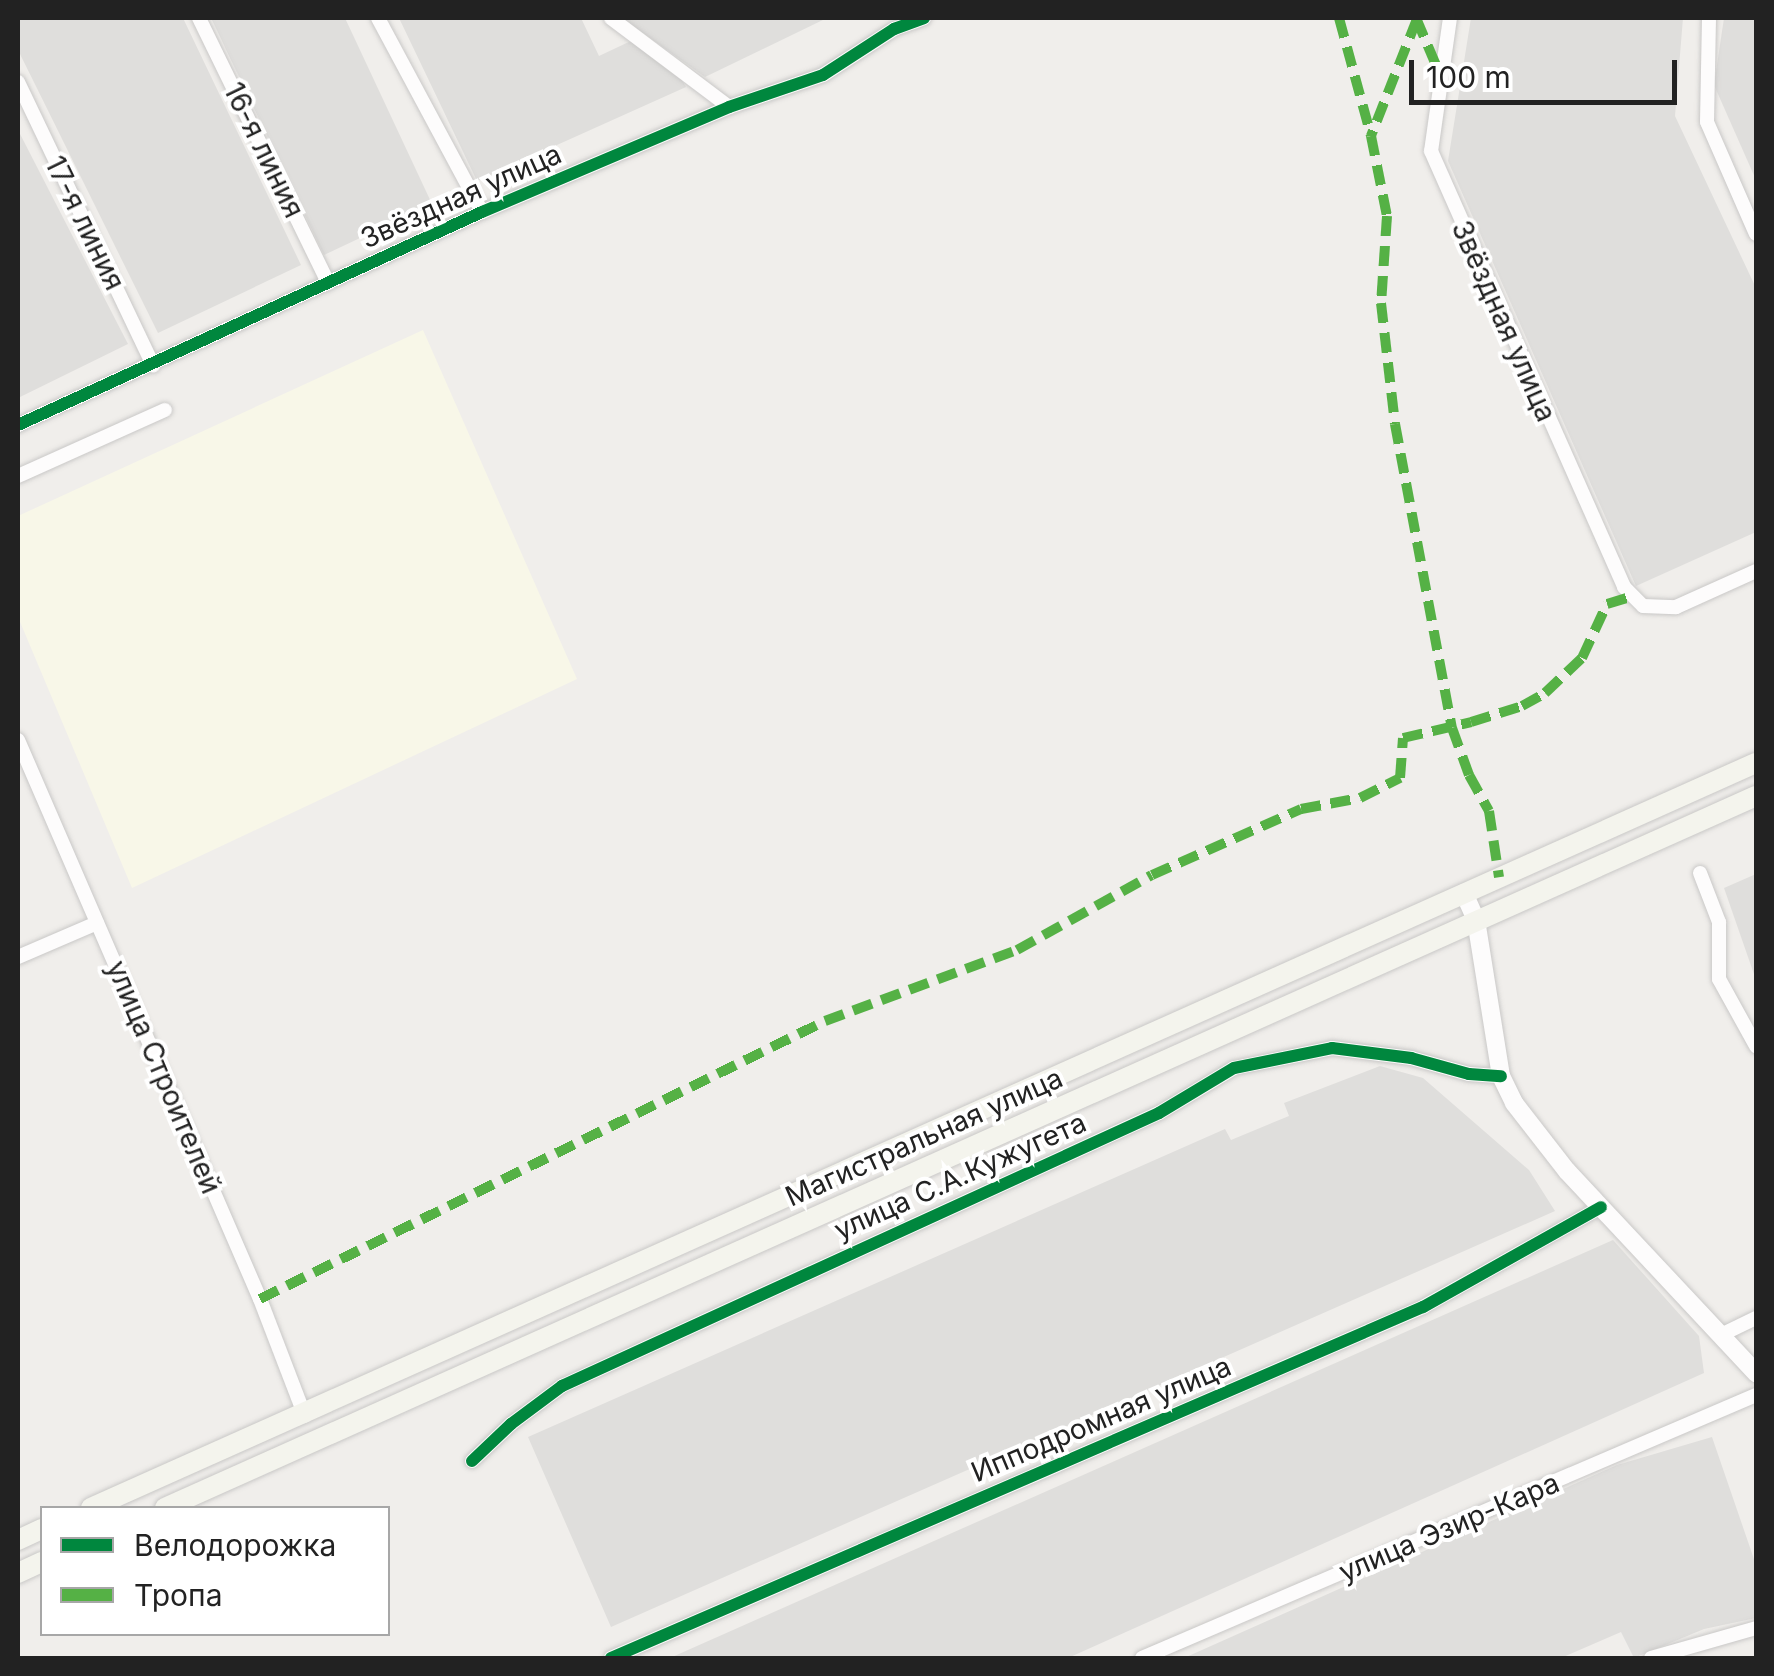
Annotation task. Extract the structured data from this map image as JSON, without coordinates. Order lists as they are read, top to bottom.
{
  "streets": {
    "main road": ["Магистральная улица"],
    "street": [
      "16-я линия",
      "Звёздная улица",
      "17-я линия",
      "улица Строителей",
      "улица С.А.Кужугета",
      "Ипподромная улица",
      "улица Эзир-Кара"
    ]
  },
  "crossings": [
    ["16-я линия", "Звёздная улица"],
    ["Звёздная улица", "17-я линия"],
    ["улица Строителей", "Магистральная улица"]
  ],
  "legend": ["Велодорожка", "Тропа"],
  "scale_bar": "100 m"
}
